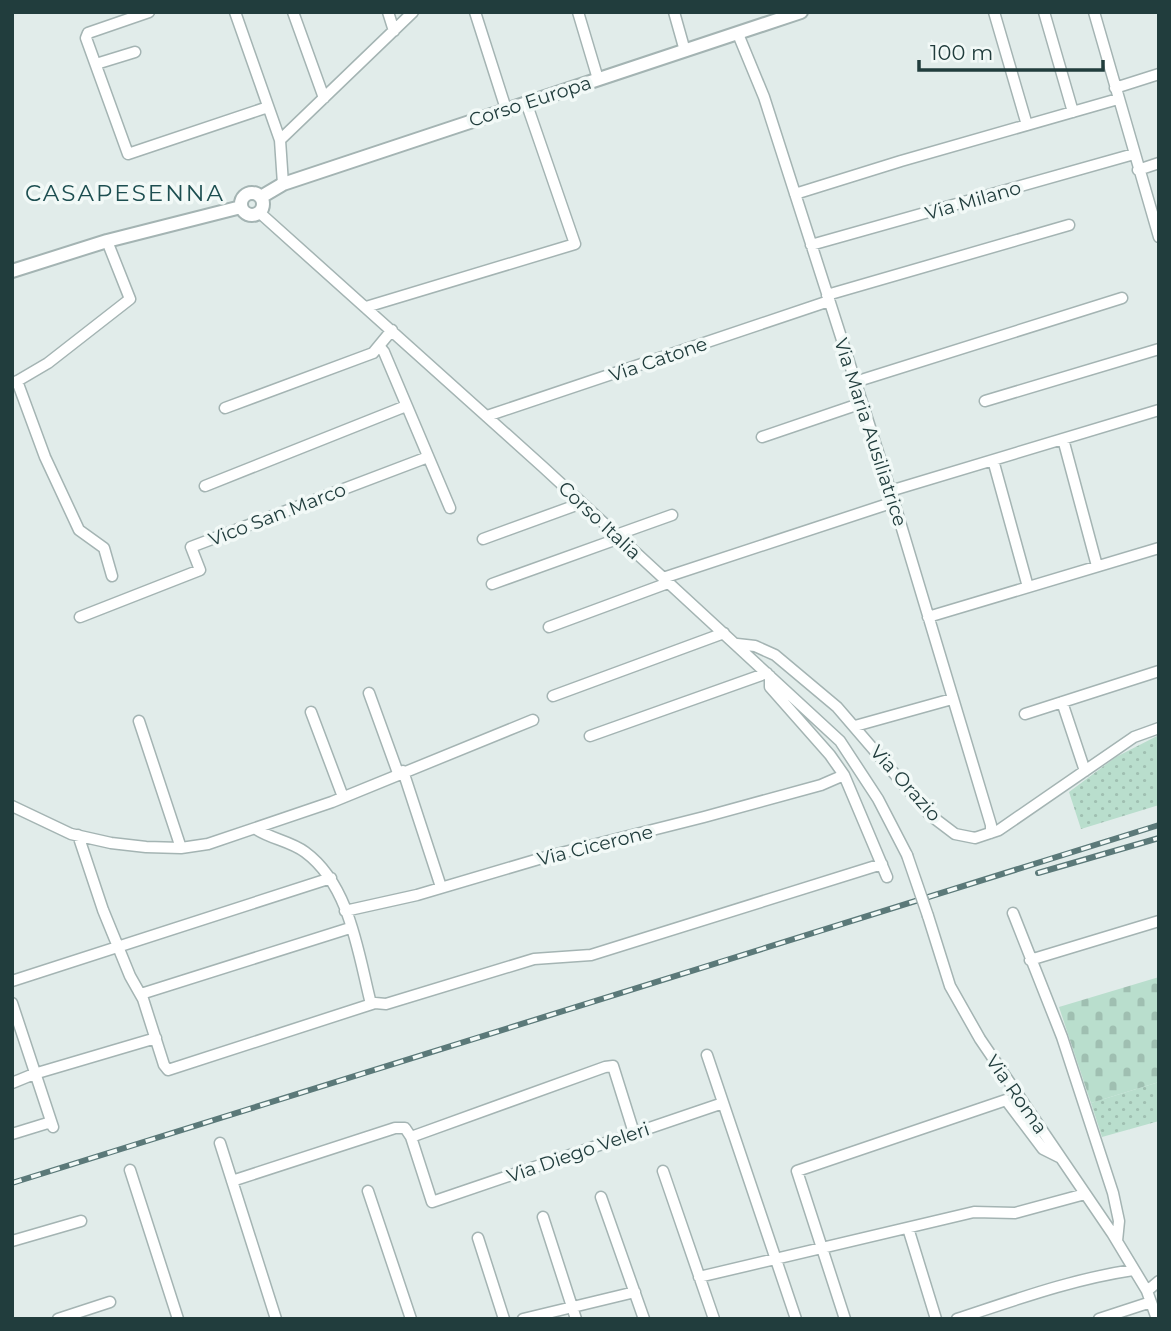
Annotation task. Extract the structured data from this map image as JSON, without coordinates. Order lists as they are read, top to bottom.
{
  "streets": {
    "street": [
      "Corso Europa",
      "Via Milano",
      "Via Catone",
      "Via Maria Ausiliatrice",
      "Vico San Marco",
      "Corso Italia",
      "Via Orazio",
      "Via Cicerone",
      "Via Roma",
      "Via Diego Veleri"
    ]
  },
  "crossings": [
    ["Corso Europa", "Via Maria Ausiliatrice"],
    ["Corso Europa", "Corso Italia"],
    ["Via Milano", "Via Maria Ausiliatrice"],
    ["Via Catone", "Via Maria Ausiliatrice"],
    ["Via Catone", "Corso Italia"],
    ["Via Maria Ausiliatrice", "Via Orazio"],
    ["Corso Italia", "Via Orazio"],
    ["Corso Italia", "Via Roma"]
  ],
  "districts": ["CASAPESENNA"],
  "scale_bar": "100 m"
}
